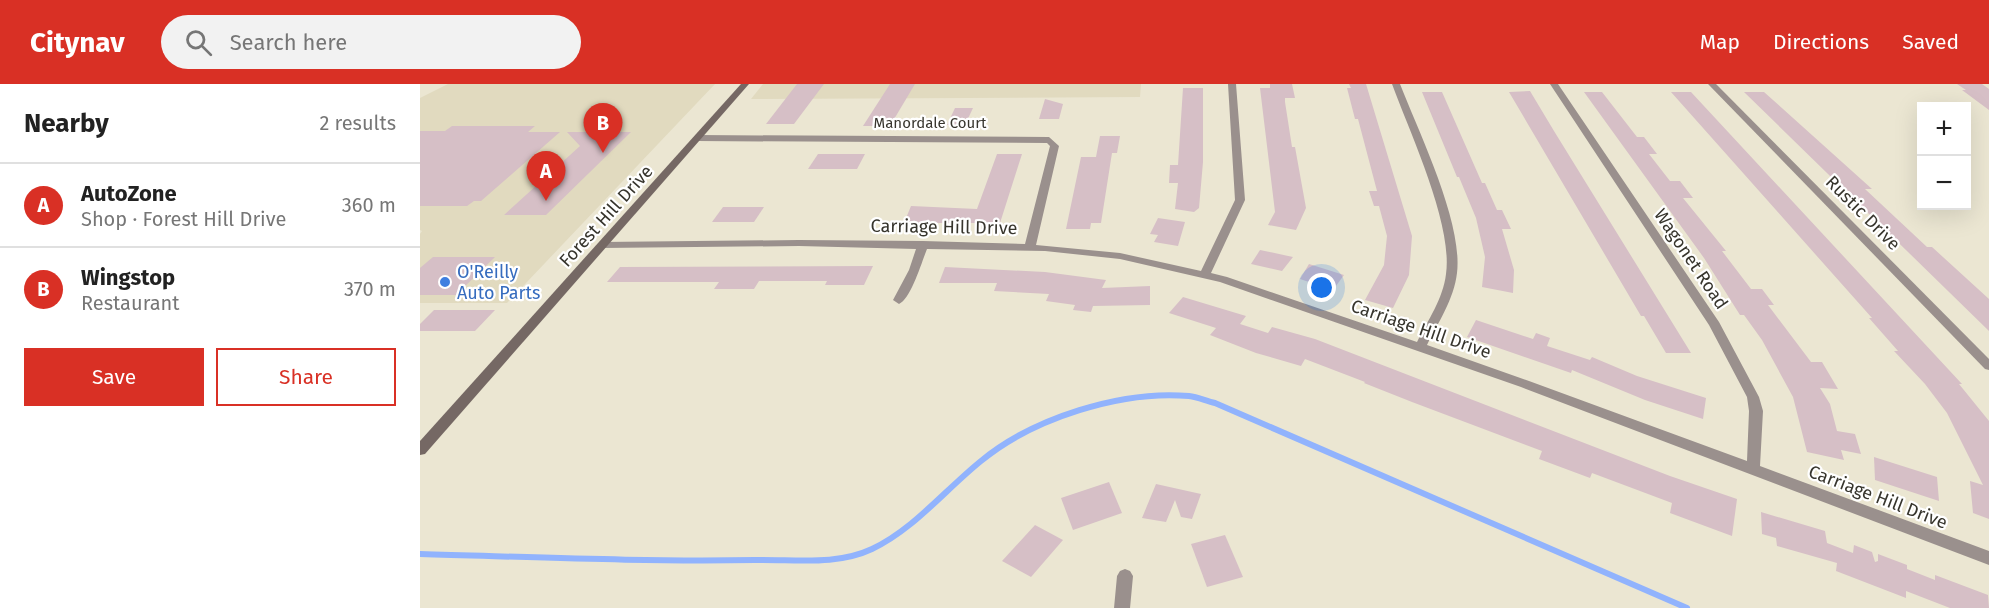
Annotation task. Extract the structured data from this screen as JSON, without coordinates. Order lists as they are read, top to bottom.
{
  "streets": {
    "main road": ["Forest Hill Drive"],
    "street": [
      "Manordale Court",
      "Rustic Drive",
      "Carriage Hill Drive",
      "Wagonet Road"
    ]
  },
  "crossings": [
    ["Manordale Court", "Forest Hill Drive"],
    ["Manordale Court", "Carriage Hill Drive"],
    ["Forest Hill Drive", "Carriage Hill Drive"],
    ["Carriage Hill Drive", "Wagonet Road"]
  ],
  "places": ["O'Reilly Auto Parts"],
  "page": {
    "header": "Citynav",
    "search": "Search here",
    "nav": ["Map", "Directions", "Saved"],
    "heading": ["Nearby", "2 results"],
    "map_buttons": ["+", "−"],
    "pins": ["B", "A"],
    "list": [
      {
        "mark": "A",
        "name": "AutoZone",
        "note": "Shop · Forest Hill Drive",
        "value": "360 m"
      },
      {
        "mark": "B",
        "name": "Wingstop",
        "note": "Restaurant",
        "value": "370 m"
      }
    ],
    "buttons": ["Save", "Share"]
  }
}
